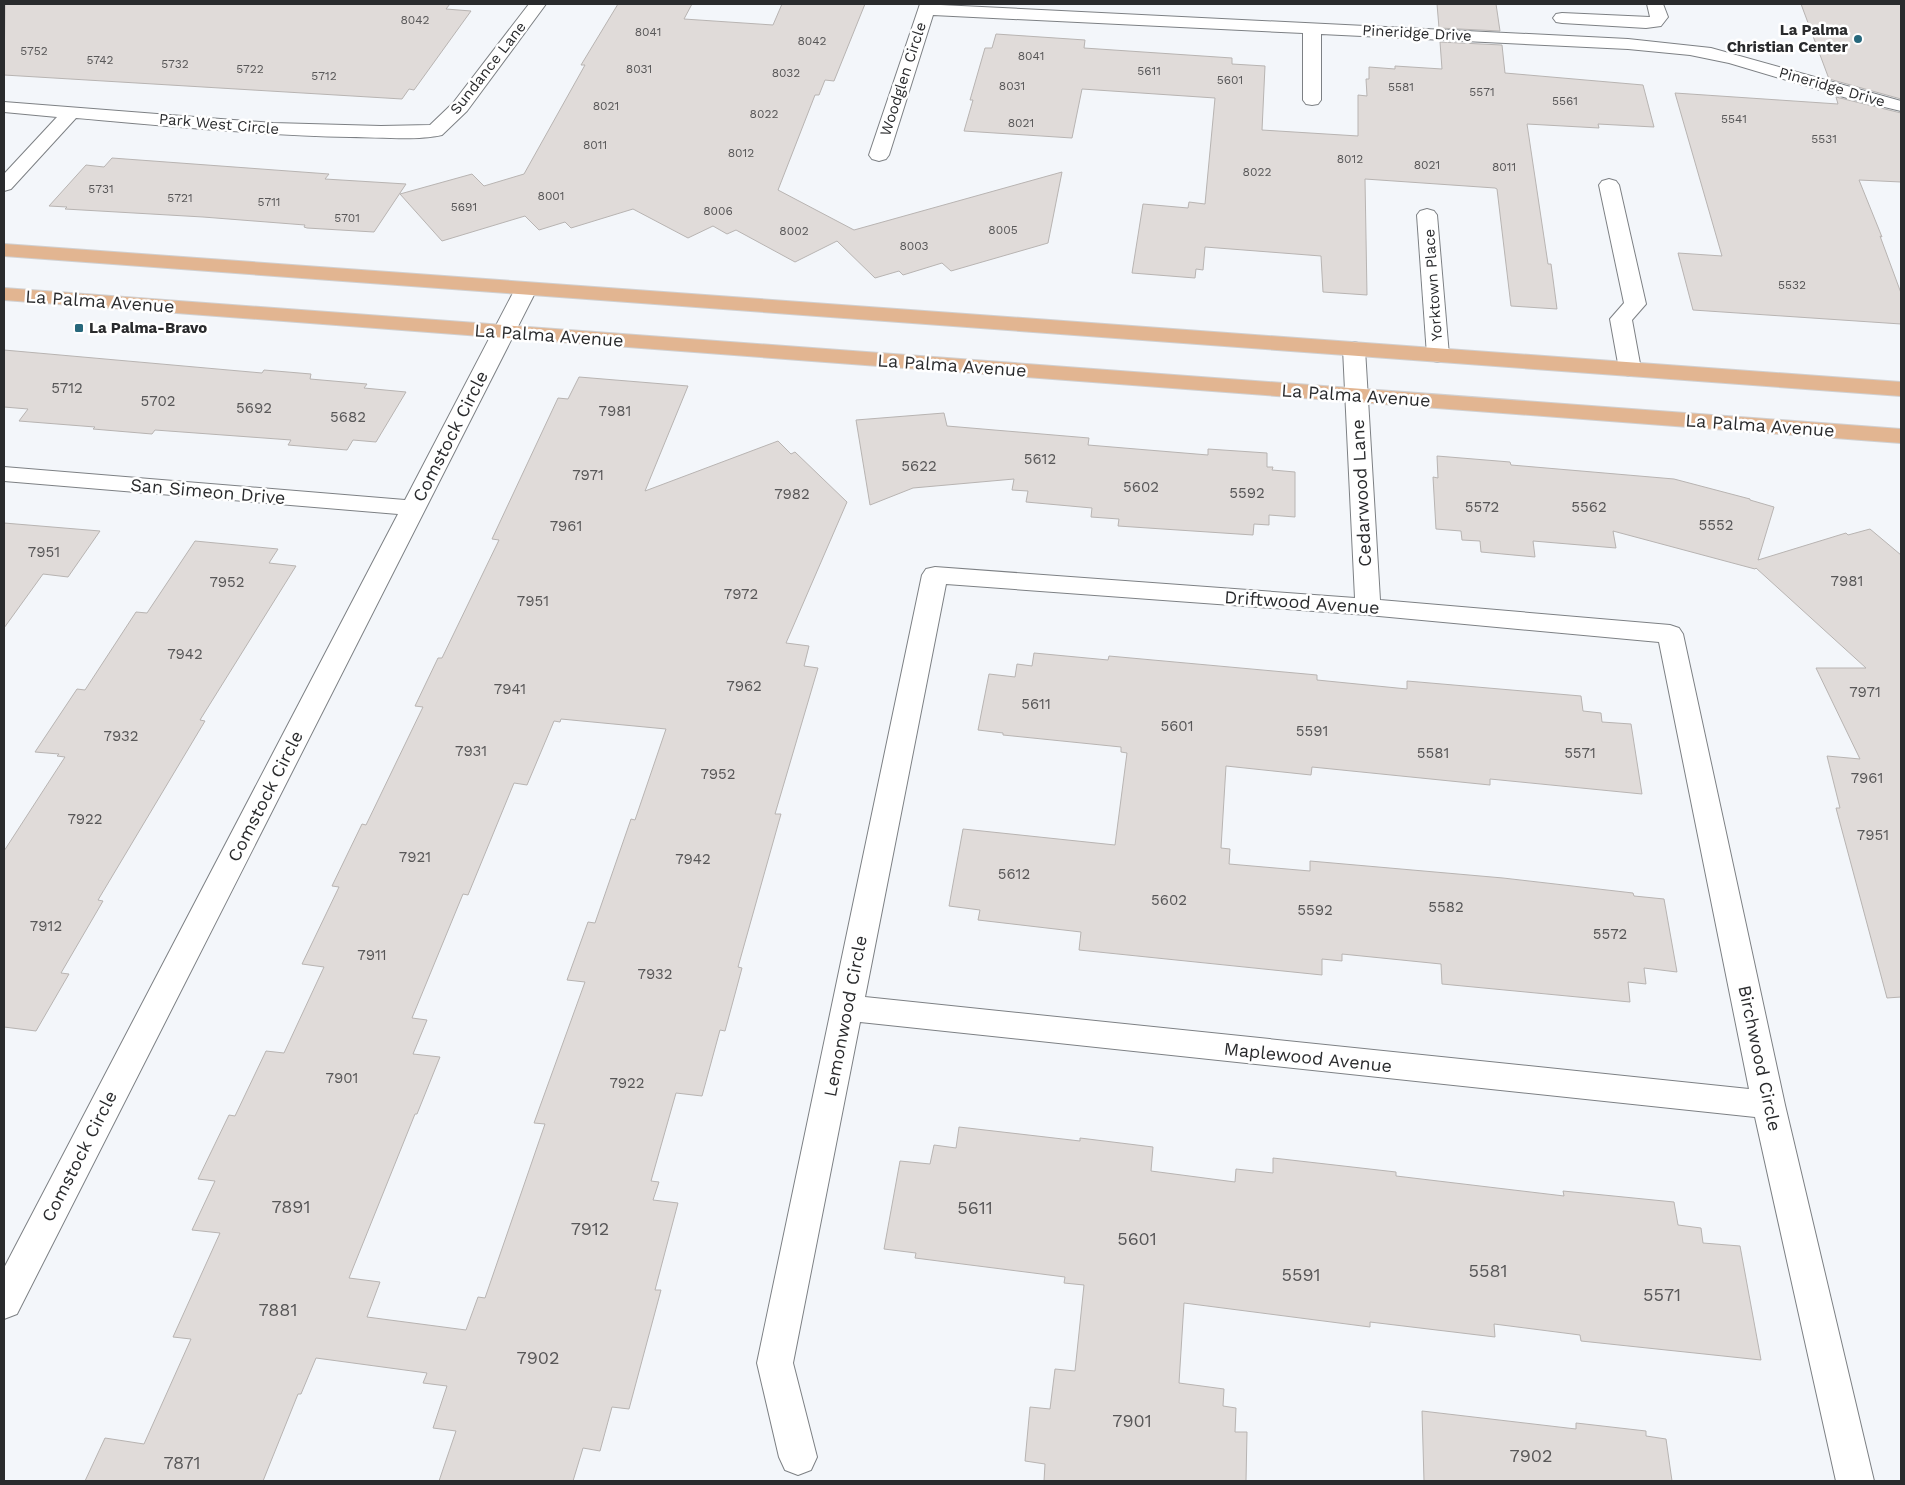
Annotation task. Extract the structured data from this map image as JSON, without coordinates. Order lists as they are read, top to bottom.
{
  "streets": {
    "main road": ["La Palma Avenue"],
    "street": [
      "Pineridge Drive",
      "Sundance Lane",
      "Woodglen Circle",
      "Park West Circle",
      "Yorktown Place",
      "Comstock Circle",
      "San Simeon Drive",
      "Cedarwood Lane",
      "Driftwood Avenue",
      "Lemonwood Circle",
      "Maplewood Avenue",
      "Birchwood Circle"
    ]
  },
  "crossings": [
    ["Pineridge Drive", "Woodglen Circle"],
    ["Sundance Lane", "Park West Circle"],
    ["La Palma Avenue", "Comstock Circle"],
    ["La Palma Avenue", "Cedarwood Lane"],
    ["Comstock Circle", "San Simeon Drive"],
    ["Cedarwood Lane", "Driftwood Avenue"],
    ["Driftwood Avenue", "Lemonwood Circle"],
    ["Driftwood Avenue", "Birchwood Circle"],
    ["Lemonwood Circle", "Maplewood Avenue"],
    ["Maplewood Avenue", "Birchwood Circle"]
  ],
  "places": {
    "other": ["La Palma Christian Center"],
    "transit": ["La Palma-Bravo"]
  },
  "house_numbers": [
    "8042",
    "8041",
    "8042",
    "5752",
    "8041",
    "5742",
    "5732",
    "5722",
    "8031",
    "5611",
    "8032",
    "5712",
    "5601",
    "8031",
    "5581",
    "5571",
    "5561",
    "8021",
    "8022",
    "5541",
    "8021",
    "5531",
    "8011",
    "8012",
    "8012",
    "8021",
    "8011",
    "8022",
    "5731",
    "8001",
    "5721",
    "5711",
    "5691",
    "8006",
    "5701",
    "8005",
    "8002",
    "8003",
    "5532",
    "5712",
    "5702",
    "5692",
    "7981",
    "5682",
    "5612",
    "5622",
    "7971",
    "5602",
    "5592",
    "7982",
    "5572",
    "5562",
    "5552",
    "7961",
    "7951",
    "7981",
    "7952",
    "7972",
    "7951",
    "7942",
    "7962",
    "7941",
    "7971",
    "5611",
    "5601",
    "5591",
    "7932",
    "7931",
    "5581",
    "5571",
    "7952",
    "7961",
    "7922",
    "7951",
    "7921",
    "7942",
    "5612",
    "5602",
    "5582",
    "5592",
    "7912",
    "5572",
    "7911",
    "7932",
    "7901",
    "7922",
    "7891",
    "5611",
    "7912",
    "5601",
    "5581",
    "5591",
    "5571",
    "7881",
    "7902",
    "7901",
    "7902",
    "7871"
  ]
}
